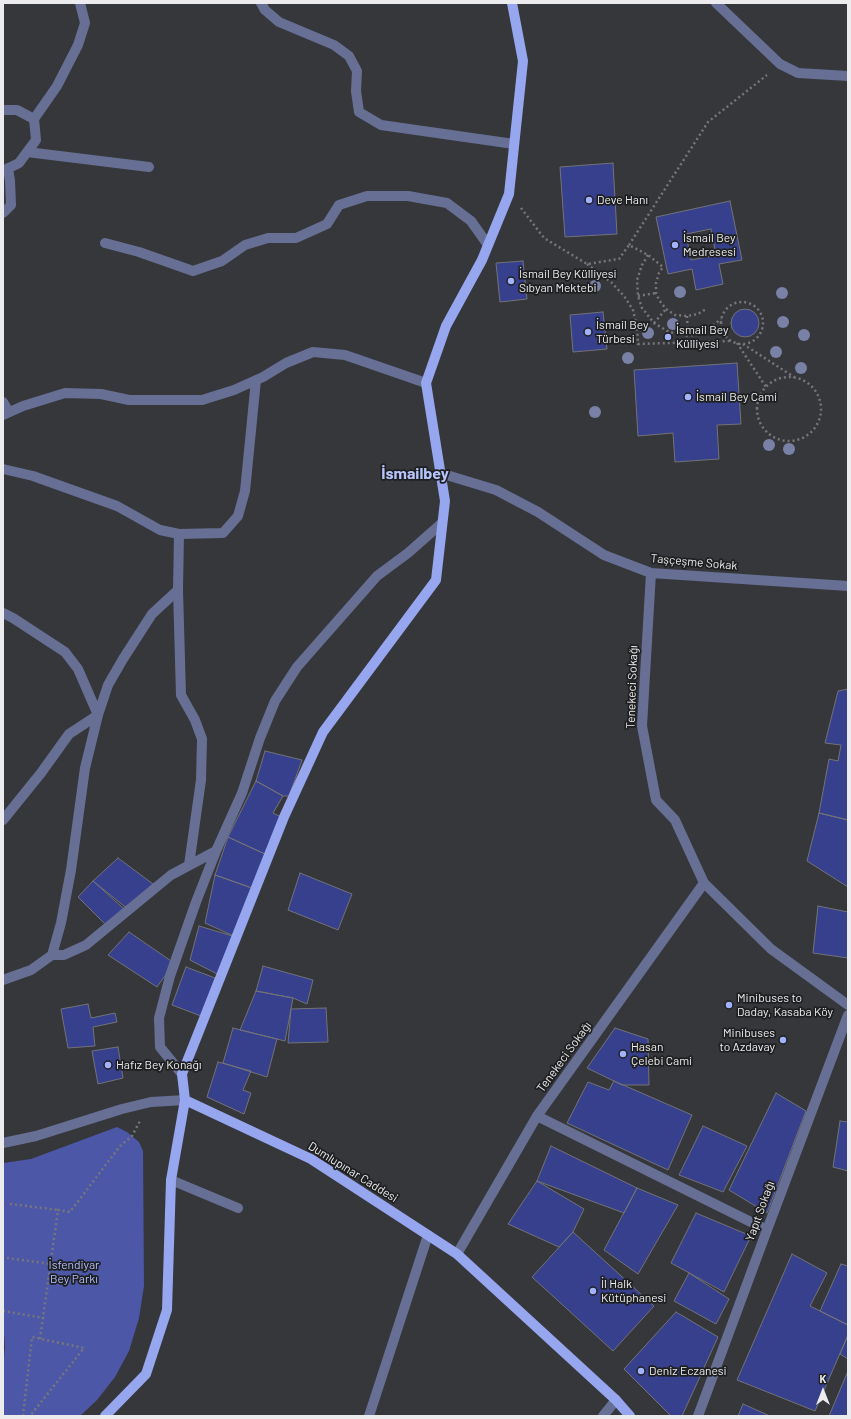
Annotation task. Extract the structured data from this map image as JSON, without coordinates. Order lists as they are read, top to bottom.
{
  "streets": {
    "main road": ["Dumlupınar Caddesi"],
    "street": ["Taşçeşme Sokak", "Tenekeci Sokağı", "Yapıt Sokağı"]
  },
  "crossings": [
    ["Taşçeşme Sokak", "Tenekeci Sokağı"],
    ["Tenekeci Sokağı", "Dumlupınar Caddesi"]
  ],
  "districts": ["İsmailbey"],
  "parks": ["İsfendiyar Bey Parkı"],
  "places": [
    "Deve Hanı",
    "İsmail Bey Medresesi",
    "İsmail Bey Külliyesi Sıbyan Mektebi",
    "İsmail Bey Türbesi",
    "İsmail Bey Külliyesi",
    "İsmail Bey Cami",
    "Minibuses to Daday, Kasaba Köy",
    "Minibuses to Azdavay",
    "Hasan Çelebi Cami",
    "Hafız Bey Konağı",
    "İl Halk Kütüphanesi",
    "Deniz Eczanesi"
  ],
  "north": "top"
}
